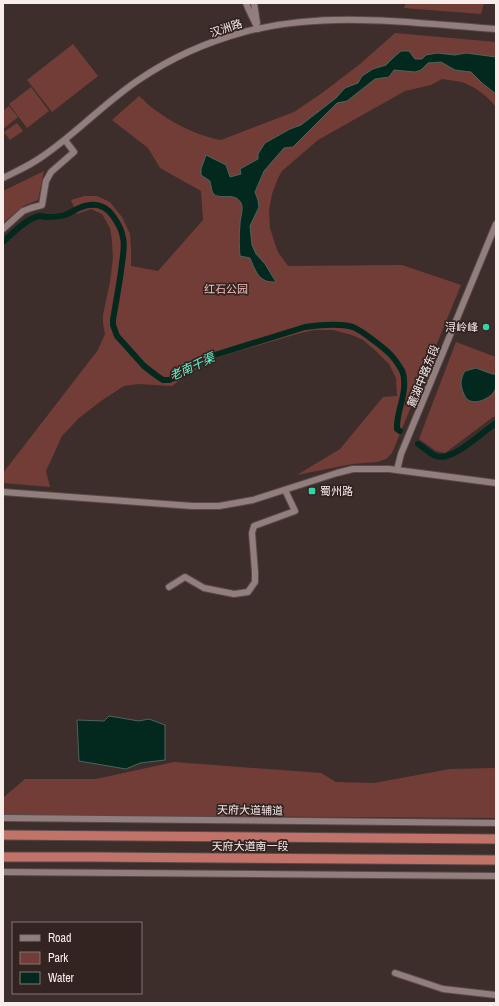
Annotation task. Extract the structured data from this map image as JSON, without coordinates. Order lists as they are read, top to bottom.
{
  "streets": {
    "highway": ["天府大道南一段"],
    "street": ["汉洲路", "麓湖中路东段", "天府大道辅道"]
  },
  "water": ["老南干渠"],
  "parks": ["红石公园"],
  "places": {
    "other": ["浔岭峰"],
    "transit": ["蜀州路"]
  },
  "legend": ["Road", "Park", "Water"]
}
